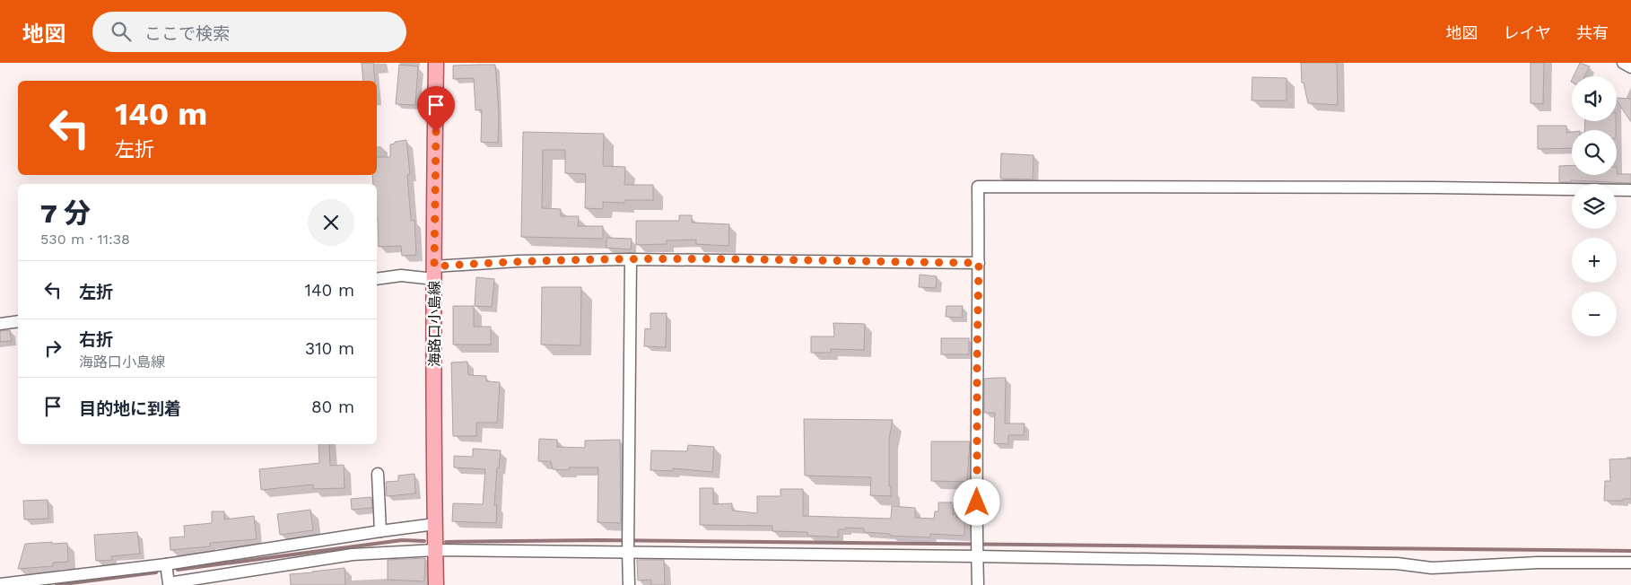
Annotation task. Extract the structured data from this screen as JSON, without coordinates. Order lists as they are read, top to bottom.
{
  "streets": {
    "main road": ["海路口小島線"]
  },
  "page": {
    "header": "地図",
    "search": "ここで検索",
    "nav": ["地図", "レイヤ", "共有"],
    "map_buttons": ["+", "−"],
    "turn": ["140 m", "左折"],
    "heading": ["7 分", "530 m · 11:38"],
    "list": [
      {
        "name": "左折",
        "value": "140 m"
      },
      {
        "name": "右折",
        "note": "海路口小島線",
        "value": "310 m"
      },
      {
        "name": "目的地に到着",
        "value": "80 m"
      }
    ]
  }
}
